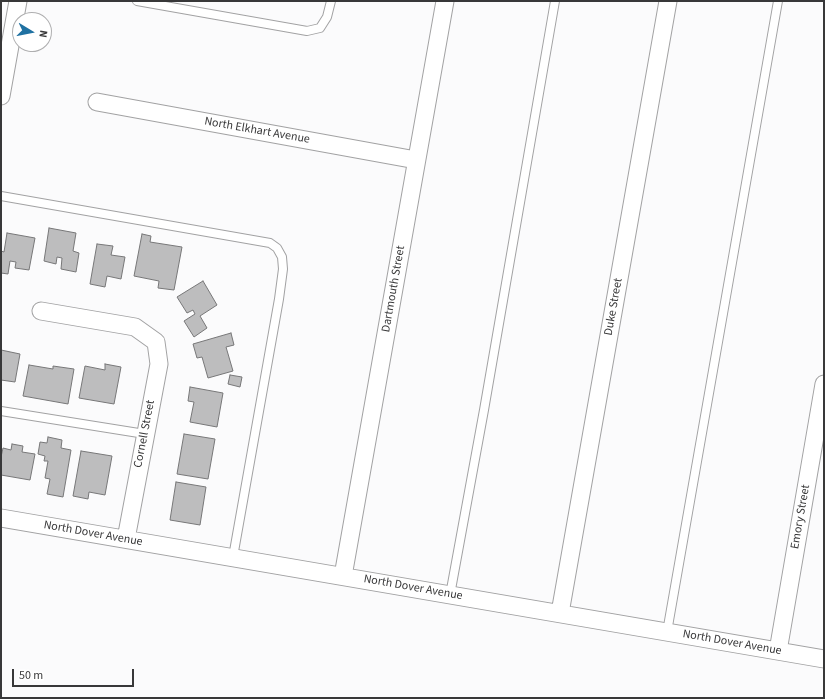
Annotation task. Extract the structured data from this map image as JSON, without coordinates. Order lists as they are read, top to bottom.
{
  "streets": {
    "street": [
      "North Elkhart Avenue",
      "Dartmouth Street",
      "Duke Street",
      "Cornell Street",
      "Emory Street",
      "North Dover Avenue"
    ]
  },
  "crossings": [
    ["North Elkhart Avenue", "Dartmouth Street"],
    ["Dartmouth Street", "North Dover Avenue"],
    ["Duke Street", "North Dover Avenue"],
    ["Cornell Street", "North Dover Avenue"],
    ["Emory Street", "North Dover Avenue"]
  ],
  "scale_bar": "50 m",
  "north": "right"
}
